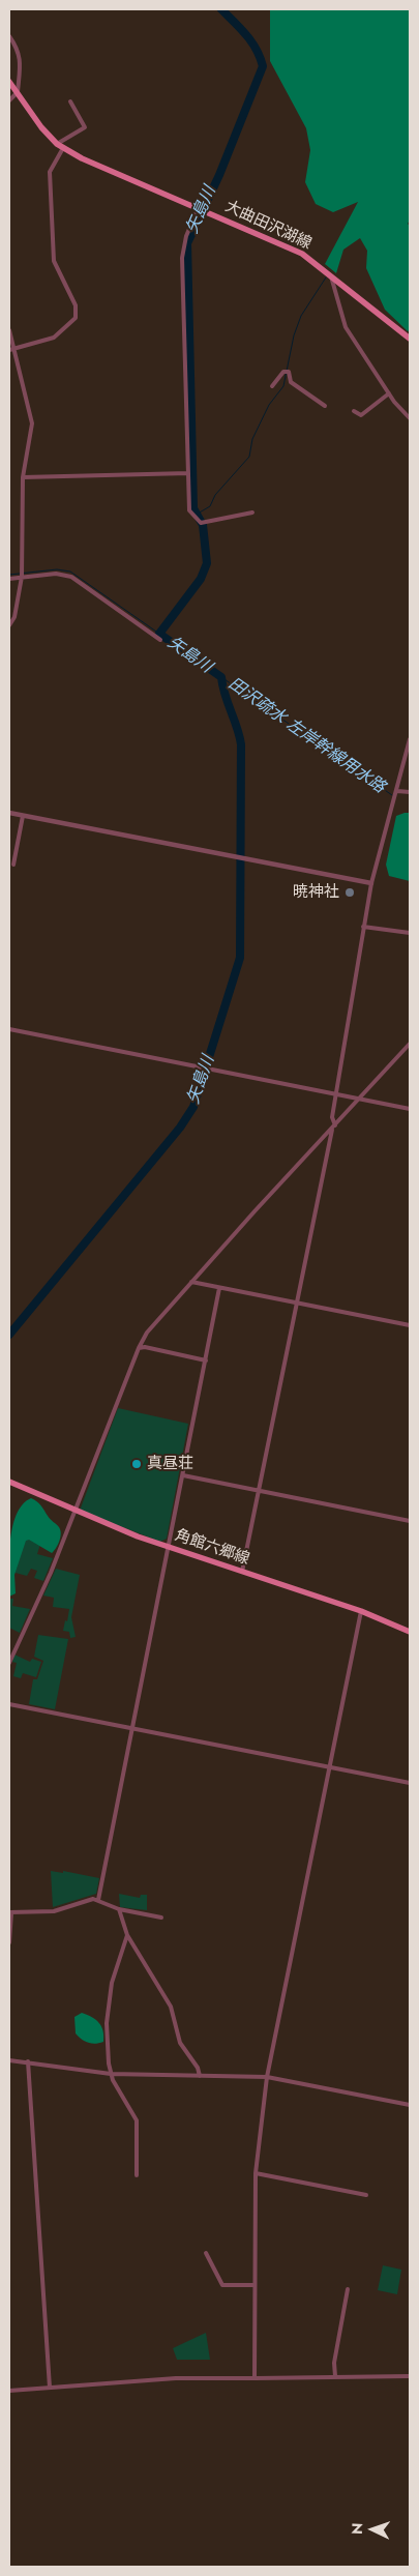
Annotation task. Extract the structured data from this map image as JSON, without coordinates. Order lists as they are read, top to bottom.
{
  "streets": {
    "main road": ["大曲田沢湖線", "角館六郷線"]
  },
  "water": ["矢島川", "田沢疏水 左岸幹線用水路"],
  "places": ["暁神社", "真昼荘"],
  "north": "left"
}
